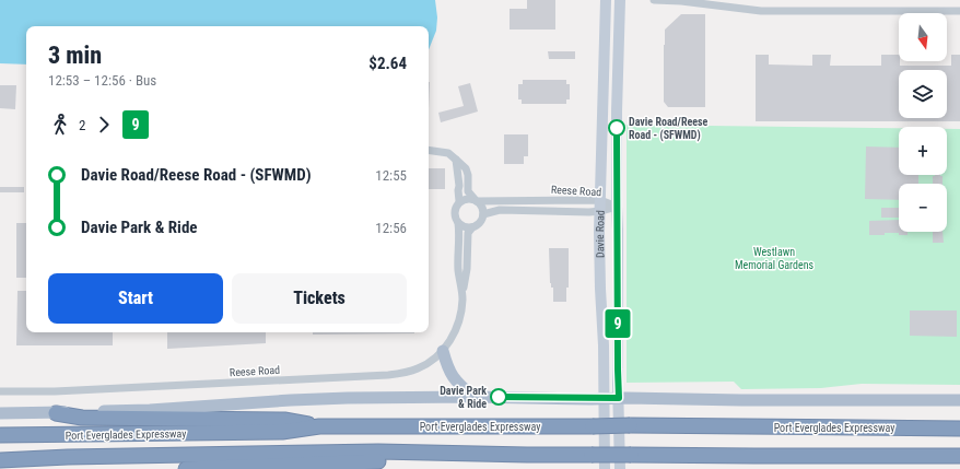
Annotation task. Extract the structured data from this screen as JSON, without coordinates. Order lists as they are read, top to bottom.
{
  "streets": {
    "highway": ["Port Everglades Expressway"],
    "main road": ["Davie Road"],
    "street": ["Reese Road"]
  },
  "crossings": [
    ["Reese Road", "Davie Road"]
  ],
  "parks": ["Westlawn Memorial Gardens"],
  "places": ["Davie Road/Reese Road - (SFWMD)", "Davie Park & Ride"],
  "lines": ["bus line 9"],
  "north": "bottom",
  "page": {
    "on_map": "9",
    "map_buttons": ["+", "−"],
    "heading": ["3 min", "12:53 – 12:56 · Bus", "$2.64"],
    "legs": ["2", "9"],
    "list": [
      {
        "name": "Davie Road/Reese Road - (SFWMD)",
        "value": "12:55"
      },
      {
        "name": "Davie Park & Ride",
        "value": "12:56"
      }
    ],
    "buttons": ["Start", "Tickets"]
  }
}
